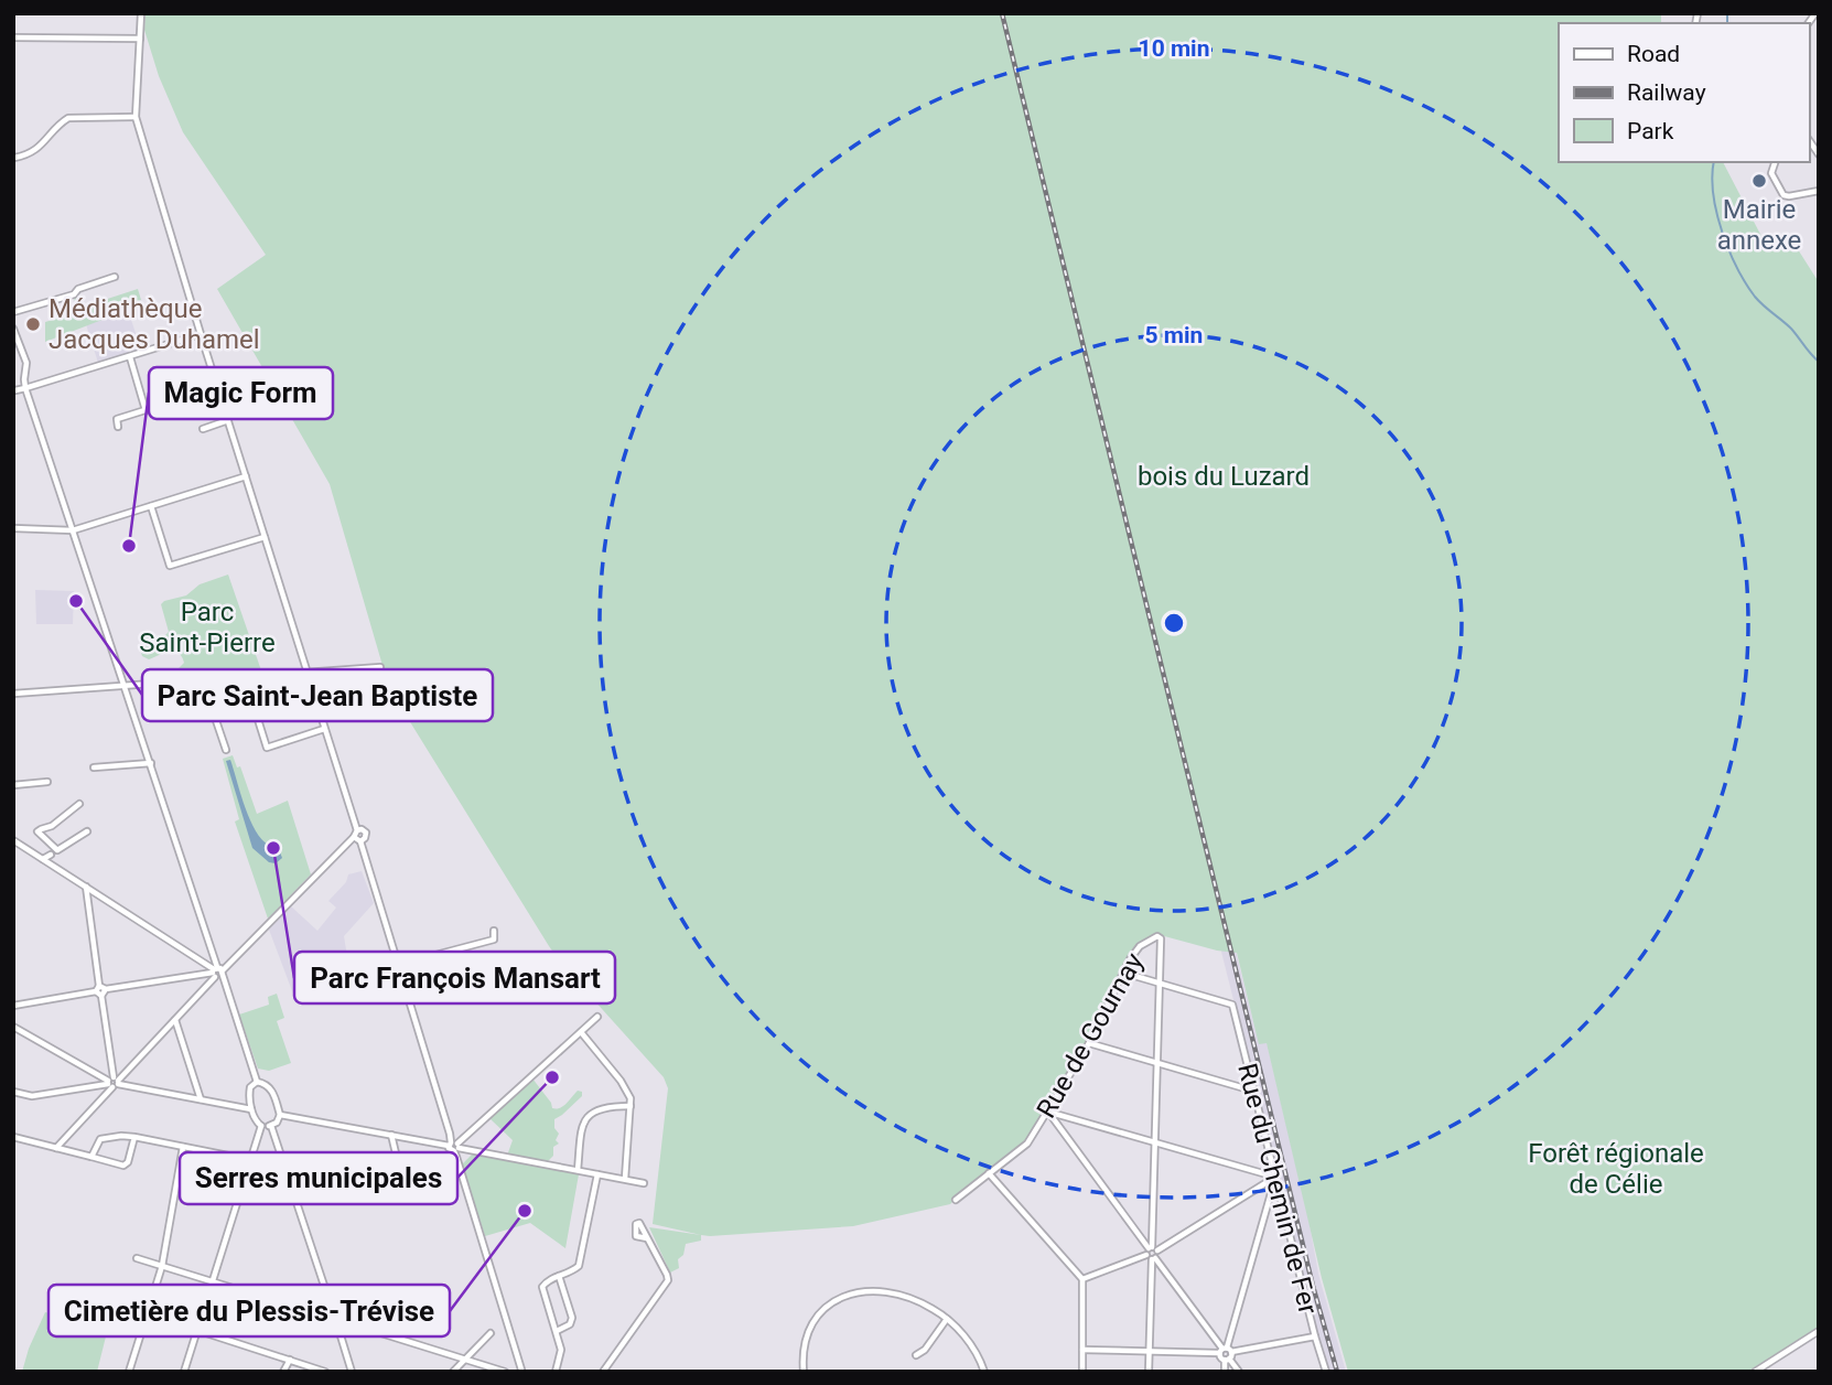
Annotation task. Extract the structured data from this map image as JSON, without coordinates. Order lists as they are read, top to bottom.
{
  "streets": {
    "street": ["Rue de Gournay", "Rue du Chemin de Fer"]
  },
  "crossings": [
    ["Rue de Gournay", "Rue du Chemin de Fer"]
  ],
  "parks": ["bois du Luzard", "Parc Saint-Pierre", "Forêt régionale de Célie"],
  "places": [
    "Mairie annexe",
    "Médiathèque Jacques Duhamel",
    "Magic Form",
    "Parc Saint-Jean Baptiste",
    "Parc François Mansart",
    "Serres municipales",
    "Cimetière du Plessis-Trévise"
  ],
  "legend": ["Road", "Railway", "Park"],
  "rings": ["10 min", "5 min"]
}
